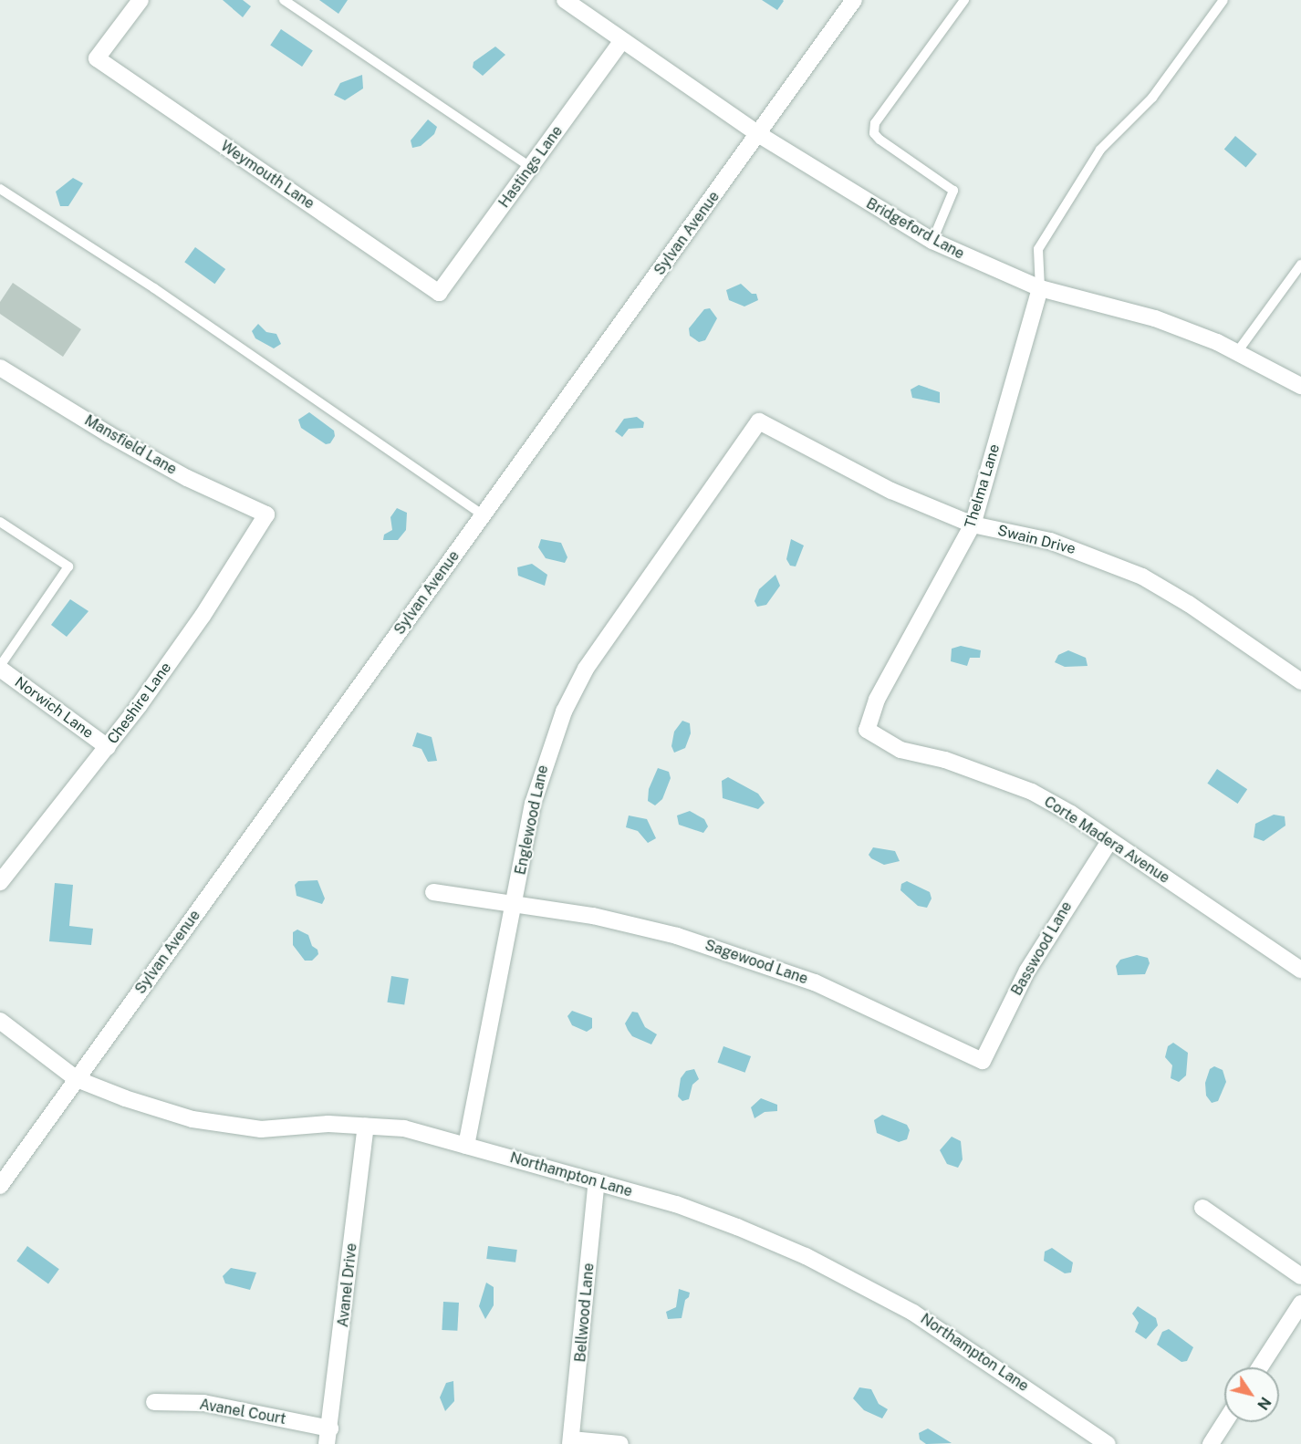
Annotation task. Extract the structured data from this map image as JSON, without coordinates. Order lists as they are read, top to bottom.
{
  "streets": {
    "street": [
      "Hastings Lane",
      "Weymouth Lane",
      "Bridgeford Lane",
      "Sylvan Avenue",
      "Mansfield Lane",
      "Thelma Lane",
      "Swain Drive",
      "Cheshire Lane",
      "Norwich Lane",
      "Englewood Lane",
      "Corte Madera Avenue",
      "Basswood Lane",
      "Sagewood Lane",
      "Northampton Lane",
      "Avanel Drive",
      "Bellwood Lane",
      "Avanel Court"
    ]
  },
  "crossings": [
    ["Hastings Lane", "Weymouth Lane"],
    ["Hastings Lane", "Bridgeford Lane"],
    ["Bridgeford Lane", "Sylvan Avenue"],
    ["Bridgeford Lane", "Thelma Lane"],
    ["Sylvan Avenue", "Northampton Lane"],
    ["Mansfield Lane", "Cheshire Lane"],
    ["Thelma Lane", "Swain Drive"],
    ["Thelma Lane", "Corte Madera Avenue"],
    ["Swain Drive", "Englewood Lane"],
    ["Cheshire Lane", "Norwich Lane"],
    ["Englewood Lane", "Sagewood Lane"],
    ["Englewood Lane", "Northampton Lane"],
    ["Corte Madera Avenue", "Basswood Lane"],
    ["Basswood Lane", "Sagewood Lane"],
    ["Northampton Lane", "Avanel Drive"],
    ["Northampton Lane", "Bellwood Lane"],
    ["Avanel Drive", "Avanel Court"]
  ],
  "north": "bottom right"
}
